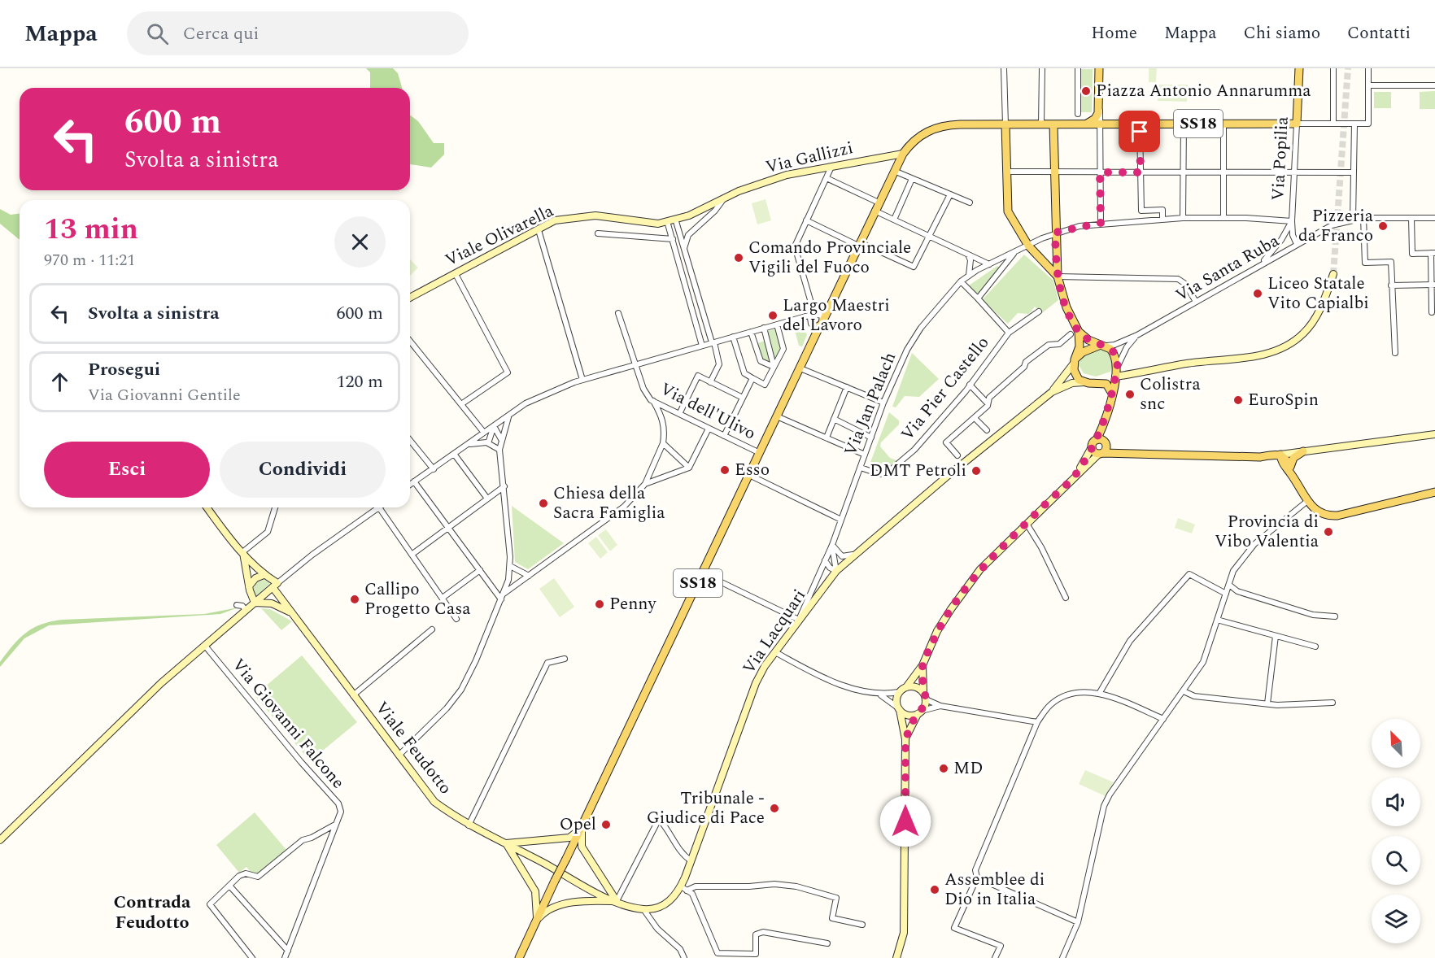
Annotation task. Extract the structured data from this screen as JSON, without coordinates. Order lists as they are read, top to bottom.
{
  "streets": {
    "main road": ["SS18", "Via Popilia"],
    "street": [
      "Via Gallizzi",
      "Viale Olivarella",
      "Via Santa Ruba",
      "Via Pier Castello",
      "Via Jan Palach",
      "Via dell'Ulivo",
      "Via Lacquari",
      "Via Giovanni Falcone",
      "Viale Feudotto"
    ]
  },
  "crossings": [
    ["SS18", "Via Gallizzi"],
    ["SS18", "Via Popilia"],
    ["SS18", "Via dell'Ulivo"],
    ["Via Gallizzi", "Viale Olivarella"],
    ["Via Popilia", "Via Jan Palach"],
    ["Via Santa Ruba", "Via Lacquari"],
    ["Via Pier Castello", "Via Jan Palach"],
    ["Via Jan Palach", "Via Lacquari"]
  ],
  "districts": ["Contrada Feudotto"],
  "places": [
    "Piazza Antonio Annarumma",
    "Pizzeria da Franco",
    "Comando Provinciale Vigili del Fuoco",
    "Liceo Statale Vito Capialbi",
    "Largo Maestri del Lavoro",
    "Colistra snc",
    "EuroSpin",
    "Esso",
    "DMT Petroli",
    "Chiesa della Sacra Famiglia",
    "Provincia di Vibo Valentia",
    "Callipo Progetto Casa",
    "Penny",
    "MD",
    "Tribunale - Giudice di Pace",
    "Opel",
    "Assemblee di Dio in Italia"
  ],
  "north": "top left",
  "page": {
    "header": "Mappa",
    "search": "Cerca qui",
    "nav": [
      "Home",
      "Mappa",
      "Chi siamo",
      "Contatti"
    ],
    "turn": ["600 m", "Svolta a sinistra"],
    "heading": ["13 min", "970 m · 11:21"],
    "list": [
      {
        "name": "Svolta a sinistra",
        "value": "600 m"
      },
      {
        "name": "Prosegui",
        "note": "Via Giovanni Gentile",
        "value": "120 m"
      }
    ],
    "buttons": ["Esci", "Condividi"]
  }
}
